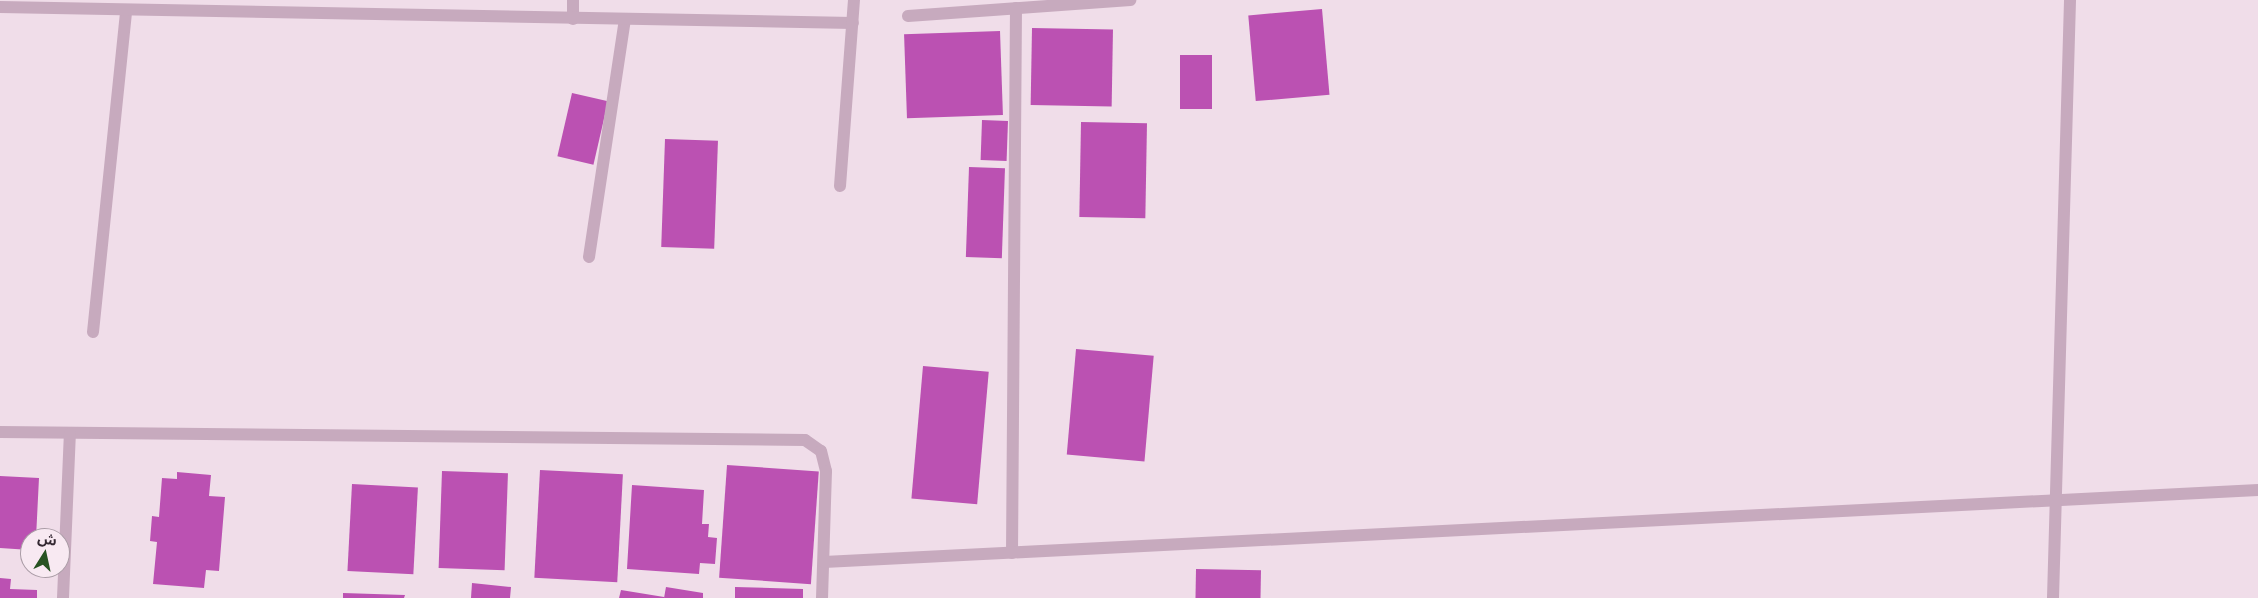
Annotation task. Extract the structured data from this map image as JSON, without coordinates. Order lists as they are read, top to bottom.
{
  "north": "top"
}
